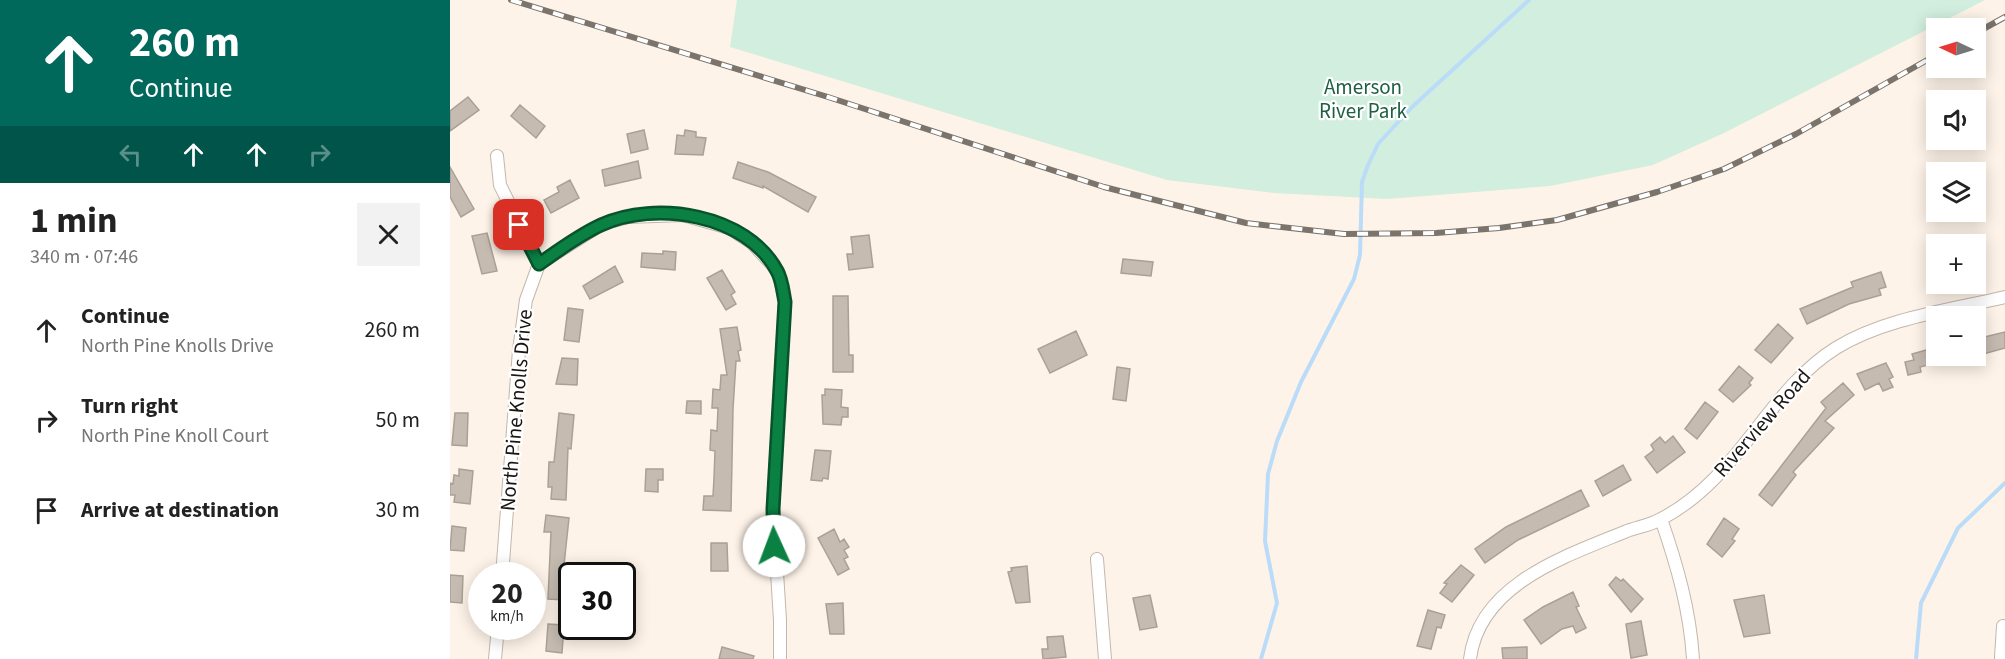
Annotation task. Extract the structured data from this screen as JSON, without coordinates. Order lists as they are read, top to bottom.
{
  "streets": {
    "street": ["North Pine Knolls Drive", "Riverview Road"]
  },
  "parks": ["Amerson River Park"],
  "north": "left",
  "page": {
    "turn": ["260 m", "Continue"],
    "map_buttons": ["+", "−"],
    "heading": ["1 min", "340 m · 07:46"],
    "list": [
      {
        "name": "Continue",
        "note": "North Pine Knolls Drive",
        "value": "260 m"
      },
      {
        "name": "Turn right",
        "note": "North Pine Knoll Court",
        "value": "50 m"
      },
      {
        "name": "Arrive at destination",
        "value": "30 m"
      }
    ],
    "speed": "20 km/h",
    "limit": "30"
  }
}
